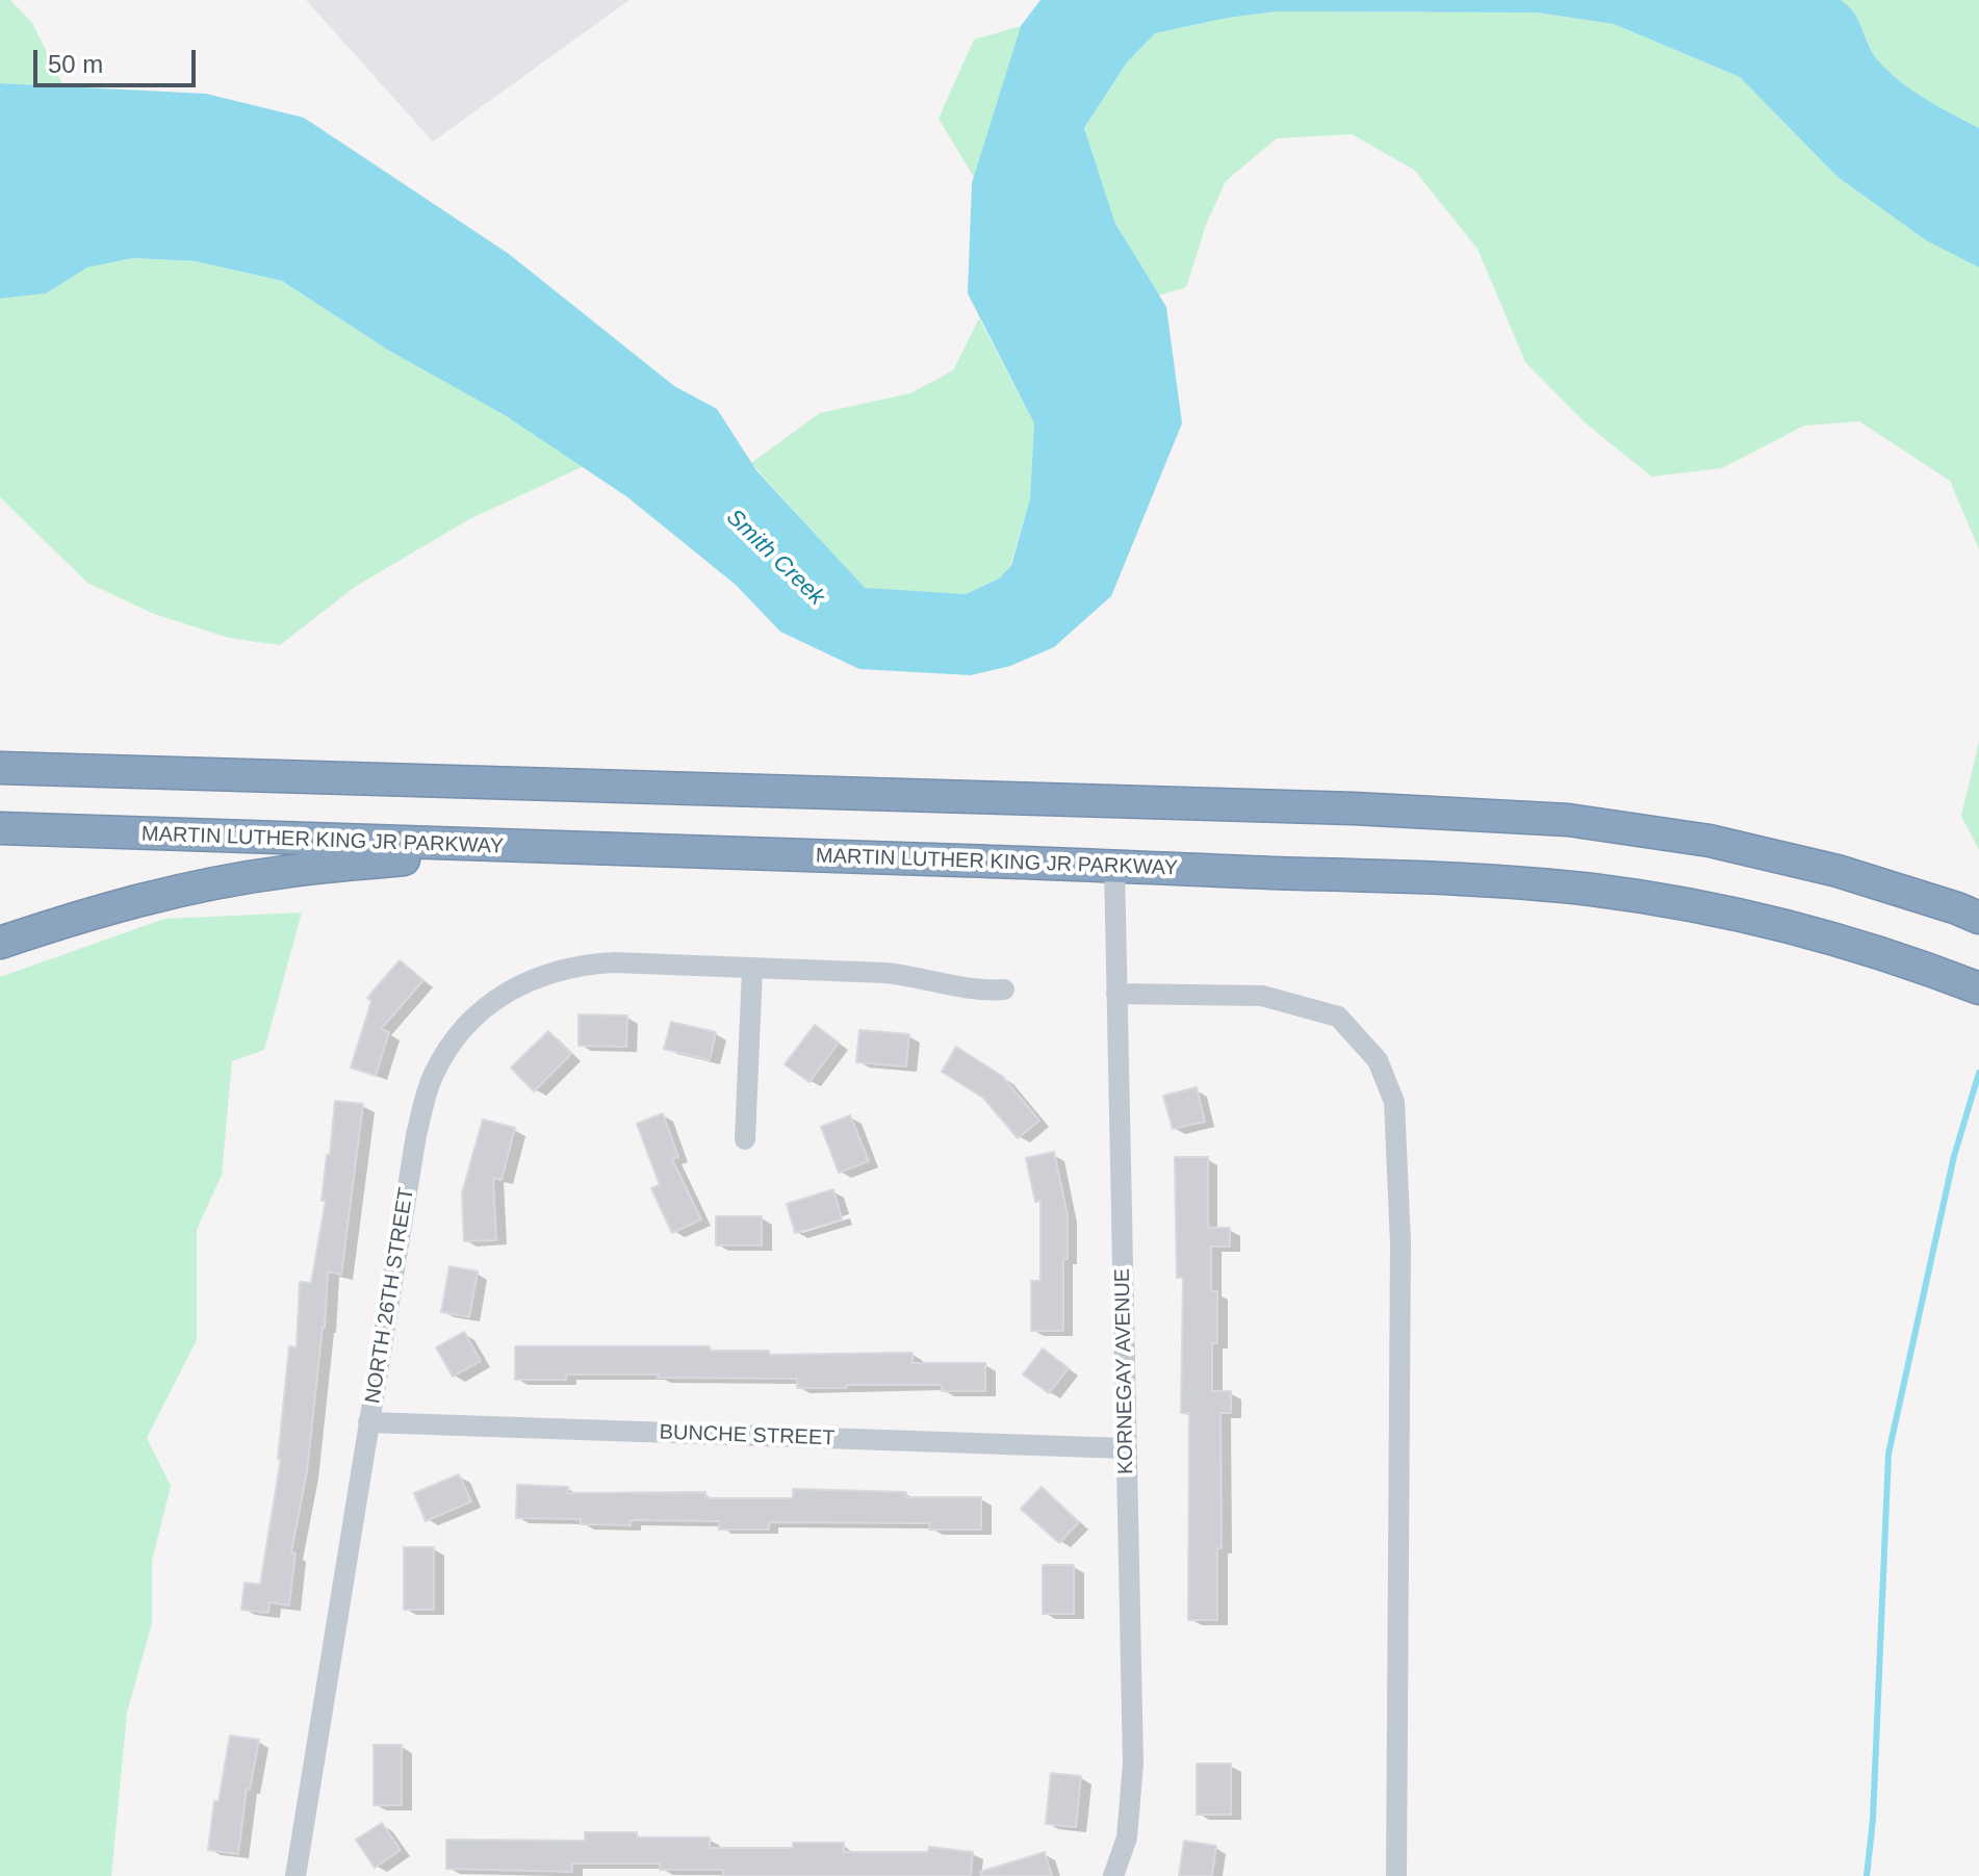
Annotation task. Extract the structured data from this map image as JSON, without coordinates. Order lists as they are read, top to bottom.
{
  "streets": {
    "highway": ["MARTIN LUTHER KING JR PARKWAY"],
    "street": ["NORTH 26TH STREET", "KORNEGAY AVENUE", "BUNCHE STREET"]
  },
  "crossings": [
    ["MARTIN LUTHER KING JR PARKWAY", "KORNEGAY AVENUE"],
    ["NORTH 26TH STREET", "BUNCHE STREET"],
    ["KORNEGAY AVENUE", "BUNCHE STREET"]
  ],
  "water": ["Smith Creek"],
  "scale_bar": "50 m"
}
